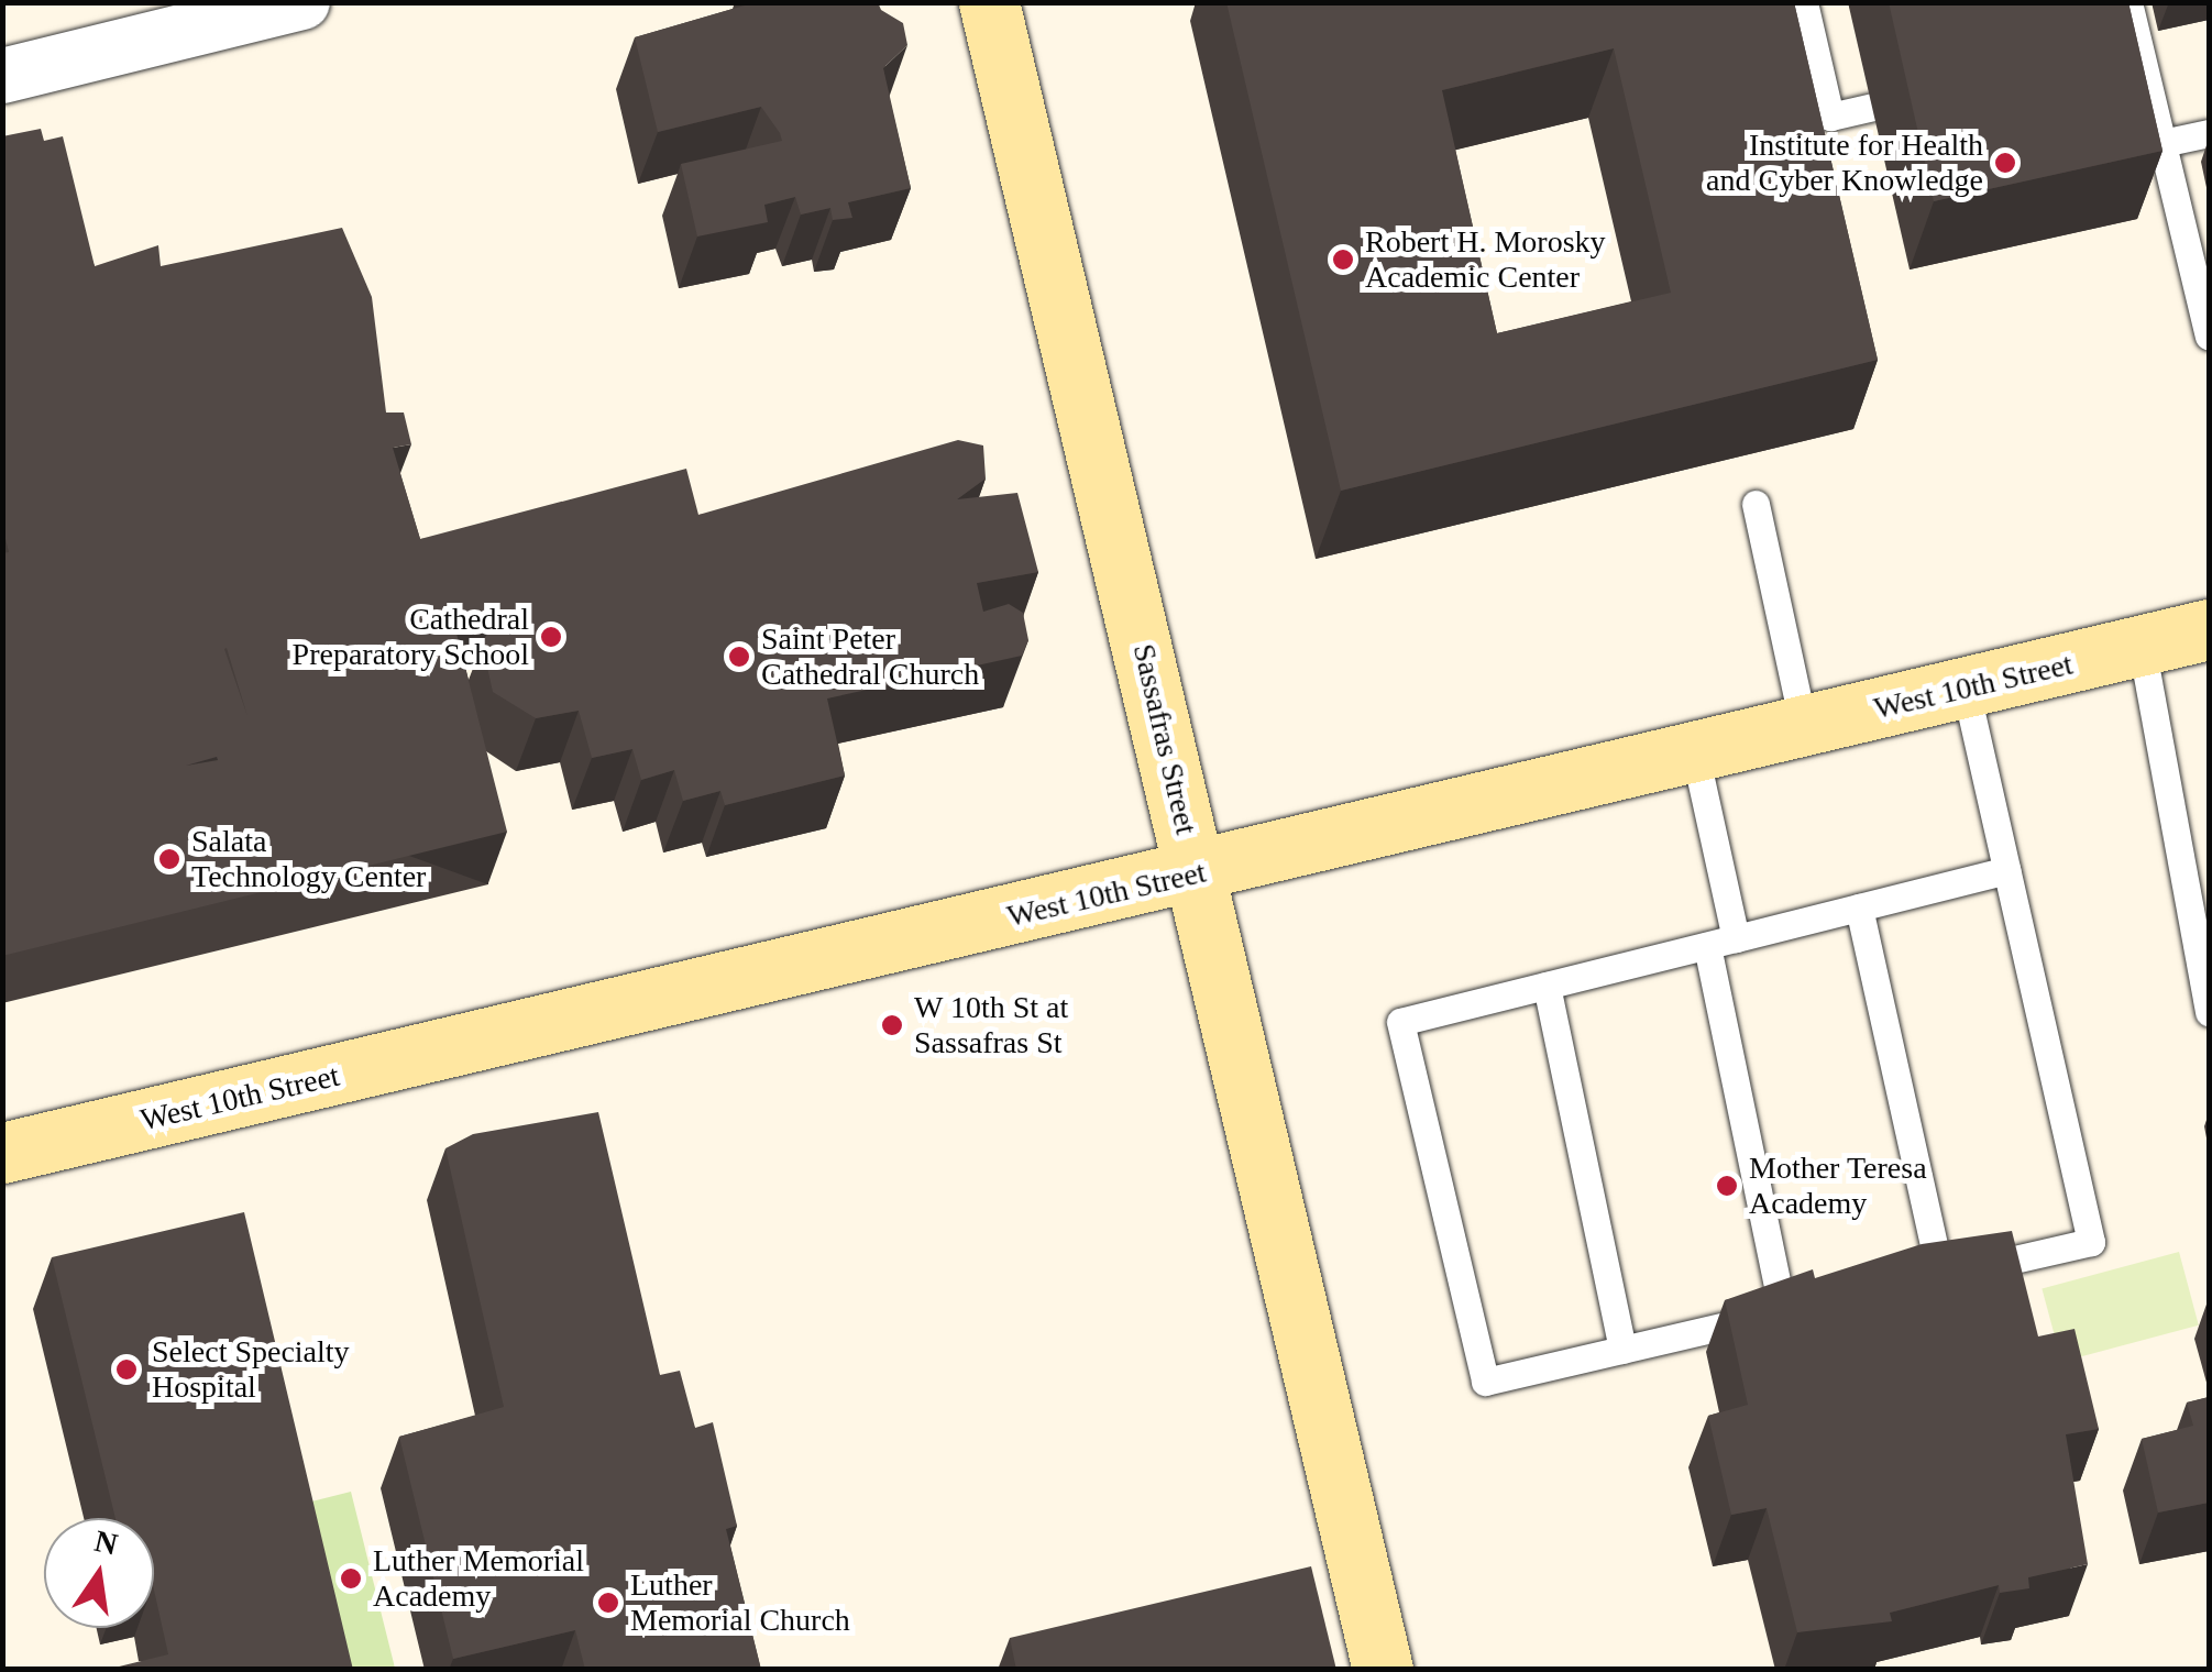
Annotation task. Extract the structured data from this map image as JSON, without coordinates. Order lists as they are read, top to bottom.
{
  "streets": {
    "street": ["West 10th Street", "Sassafras Street"]
  },
  "crossings": [
    ["West 10th Street", "Sassafras Street"]
  ],
  "places": [
    "Institute for Health and Cyber Knowledge",
    "Robert H. Morosky Academic Center",
    "Cathedral Preparatory School",
    "Saint Peter Cathedral Church",
    "Salata Technology Center",
    "W 10th St at Sassafras St",
    "Mother Teresa Academy",
    "Select Specialty Hospital",
    "Luther Memorial Academy",
    "Luther Memorial Church"
  ],
  "north": "top"
}
